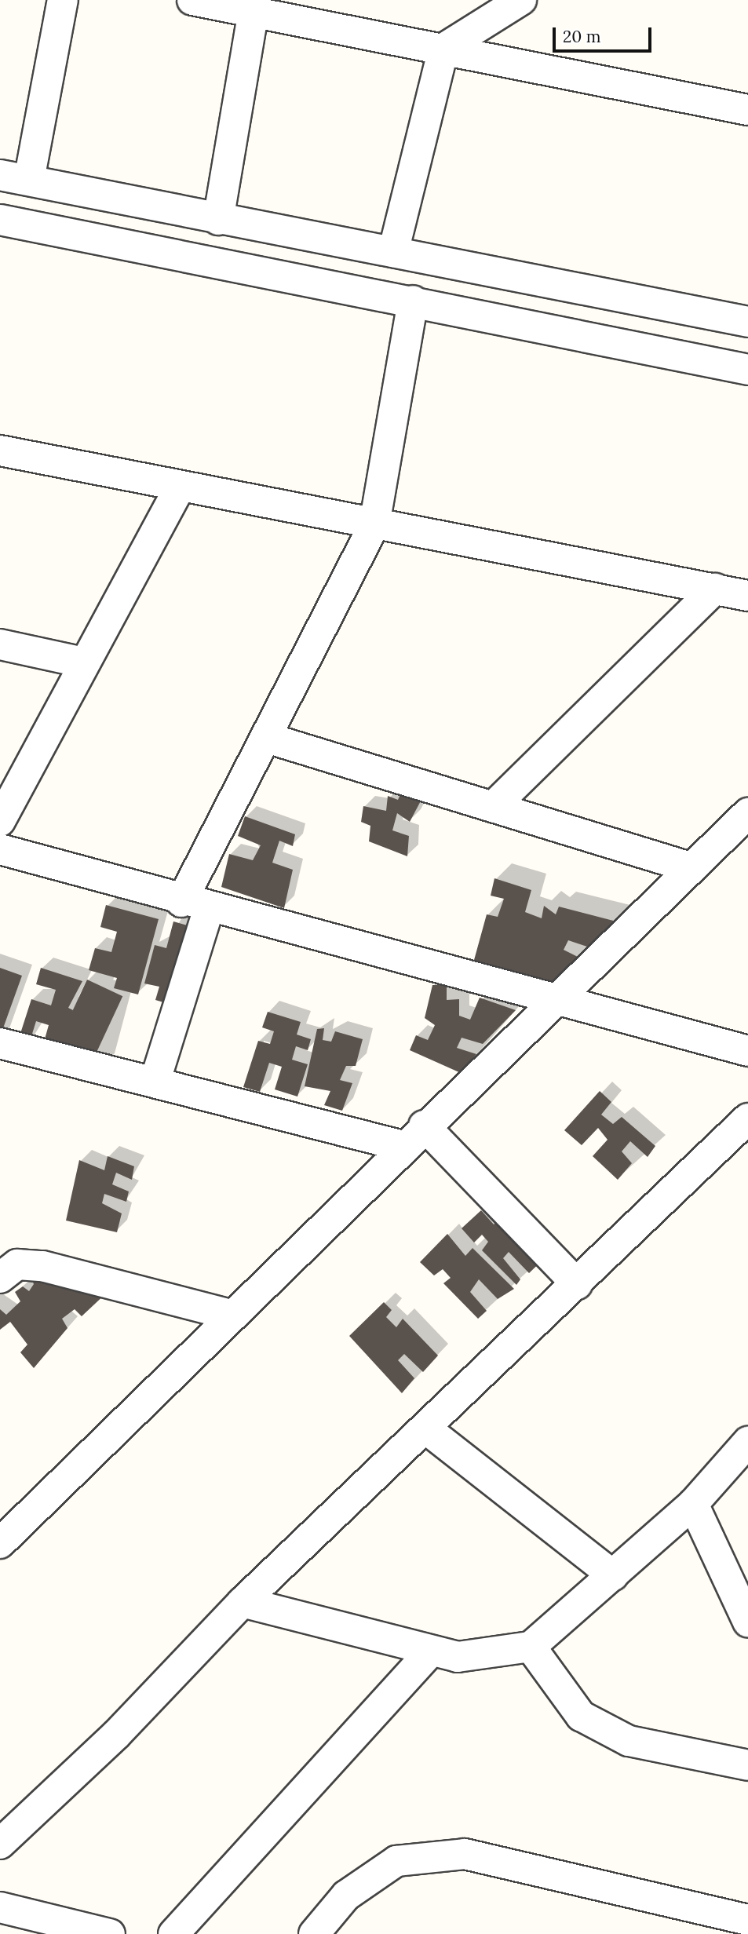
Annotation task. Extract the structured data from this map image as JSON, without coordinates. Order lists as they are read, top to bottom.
{
  "scale_bar": "20 m"
}
